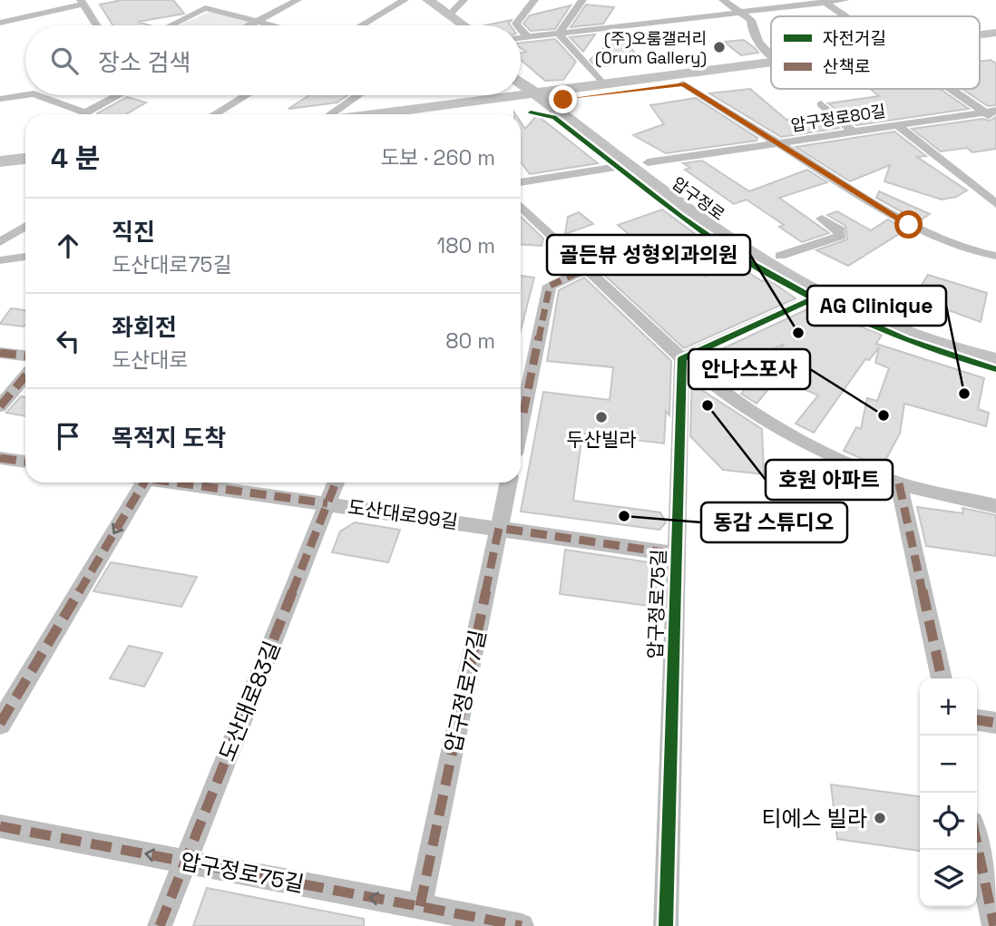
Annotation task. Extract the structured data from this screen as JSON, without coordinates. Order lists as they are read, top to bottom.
{
  "streets": {
    "main road": ["압구정로"],
    "street": [
      "압구정로80길",
      "도산대로99길",
      "압구정로75길",
      "압구정로77길",
      "도산대로83길"
    ]
  },
  "crossings": [
    ["압구정로80길", "압구정로"],
    ["도산대로99길", "압구정로75길"],
    ["도산대로99길", "압구정로77길"],
    ["도산대로99길", "도산대로83길"],
    ["압구정로75길", "압구정로77길"],
    ["압구정로75길", "도산대로83길"]
  ],
  "one_way": ["압구정로75길"],
  "places": [
    "(주)오룸갤러리 (Orum Gallery)",
    "골든뷰 성형외과의원",
    "AG Clinique",
    "호원 아파트",
    "안나스포사",
    "두산빌라",
    "동감 스튜디오",
    "티에스 빌라"
  ],
  "legend": ["자전거길", "산책로"],
  "page": {
    "search": "장소 검색",
    "heading": ["4 분", "도보 · 260 m"],
    "list": [
      ["직진", "도산대로75길", "180 m"],
      ["좌회전", "도산대로", "80 m"],
      "목적지 도착"
    ],
    "map_buttons": ["+", "−"]
  }
}
